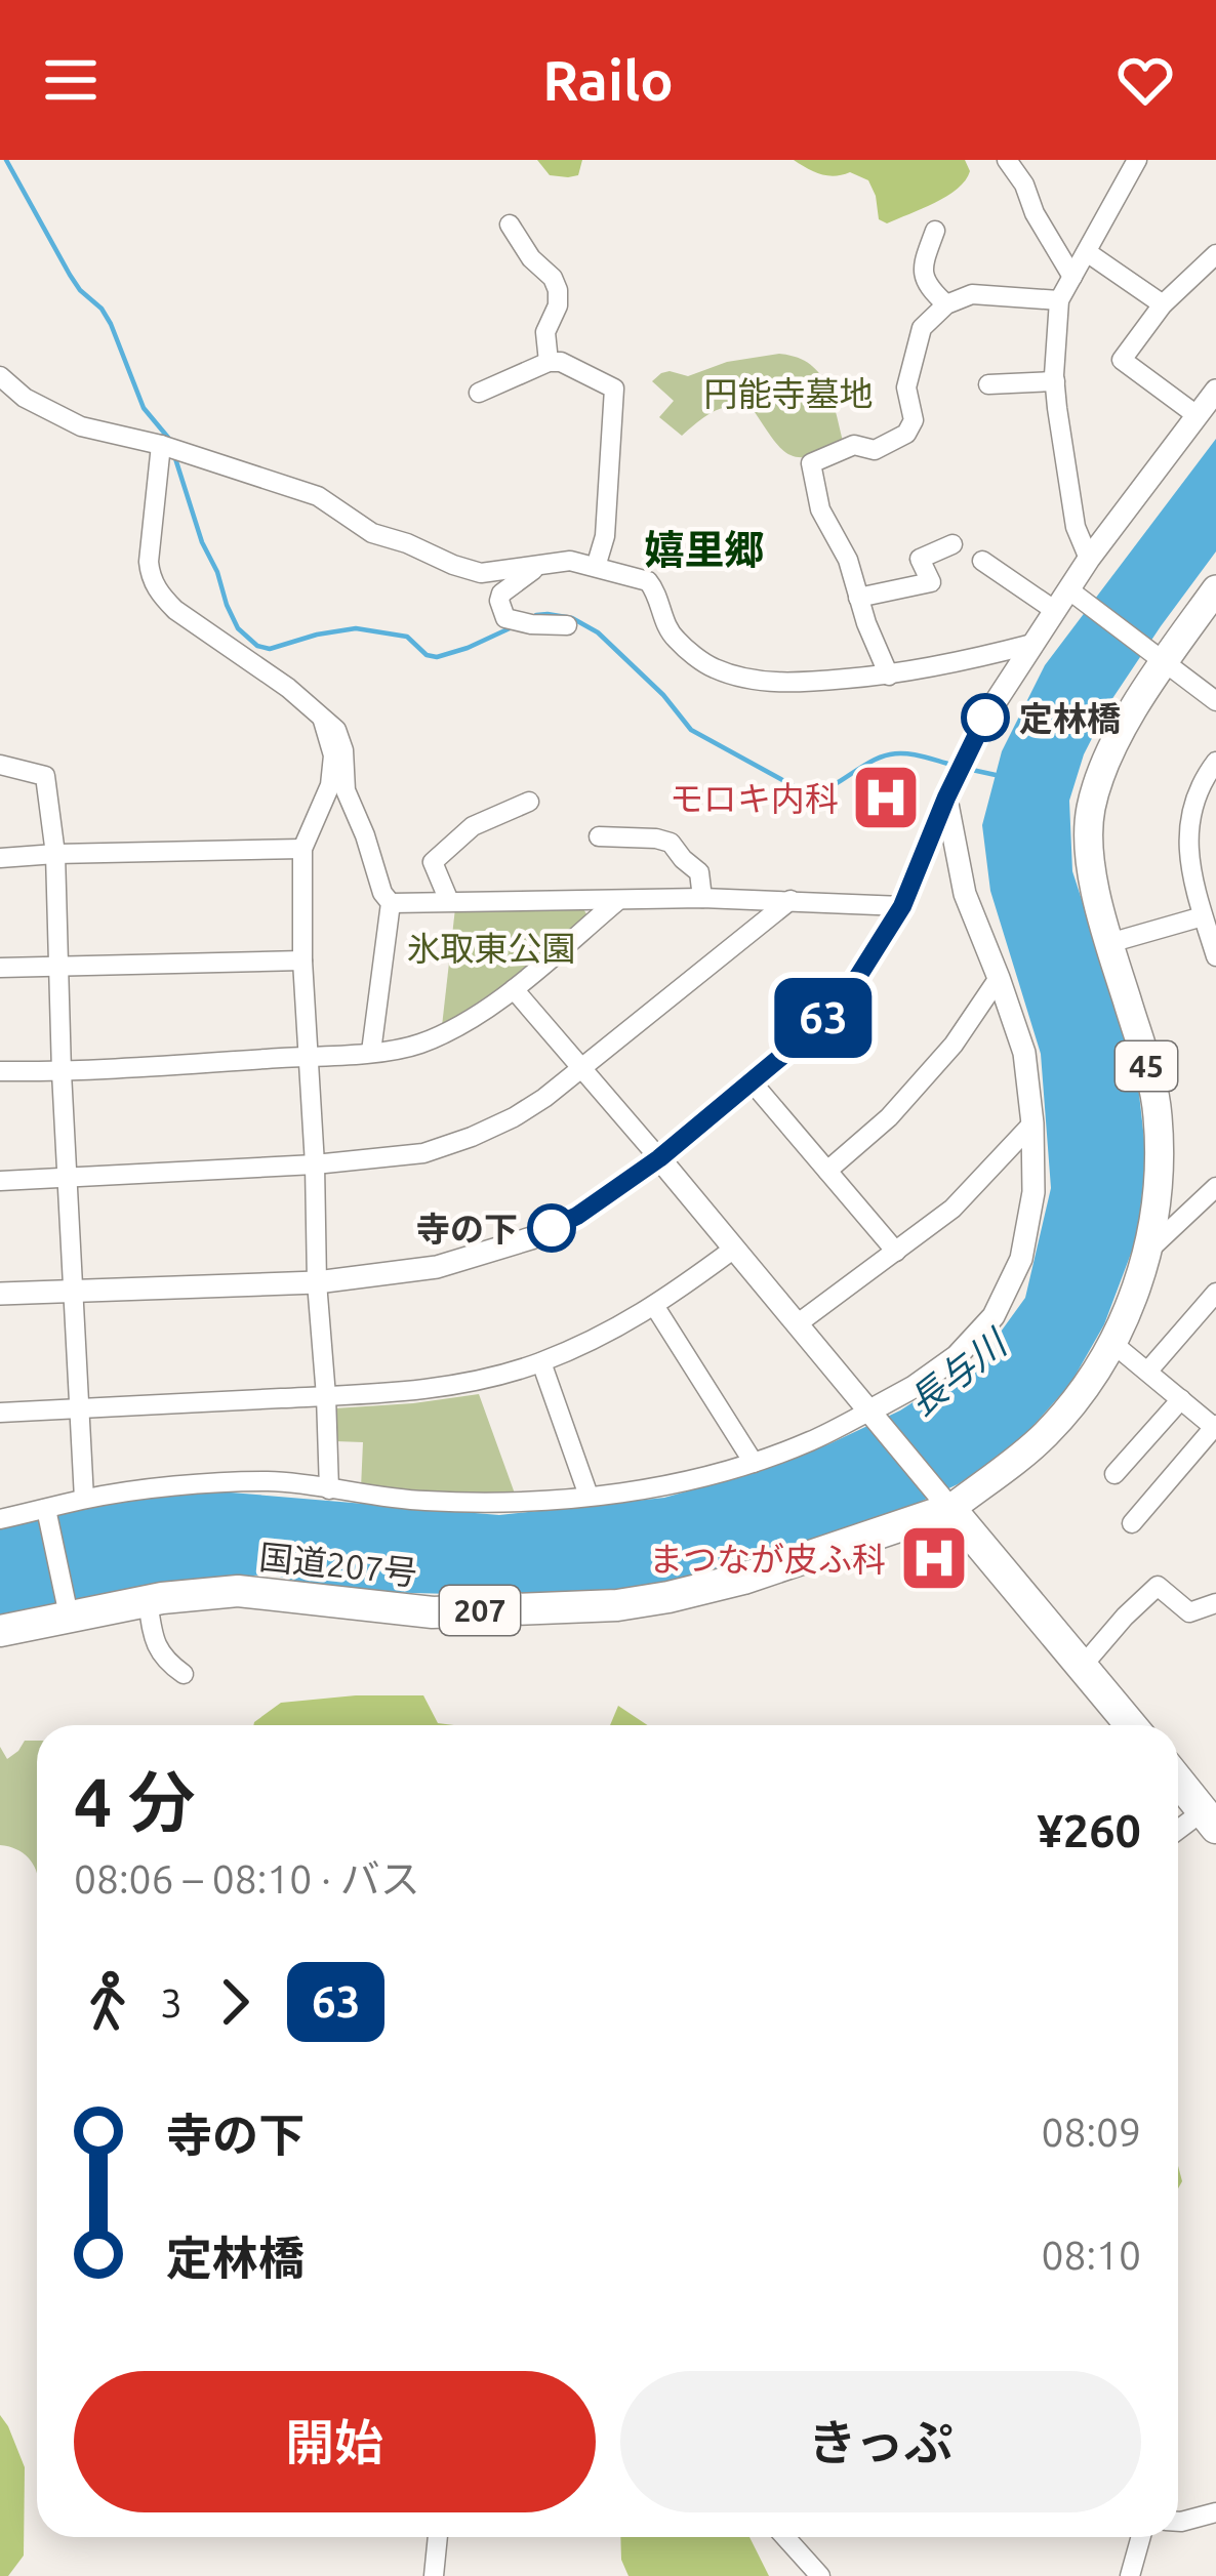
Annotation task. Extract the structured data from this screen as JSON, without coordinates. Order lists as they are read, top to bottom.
{
  "streets": {
    "highway": ["国道207号", "207"],
    "main road": ["45"]
  },
  "crossings": [
    ["45", "国道207号"]
  ],
  "districts": ["嬉里郷"],
  "water": ["長与川"],
  "parks": ["円能寺墓地", "氷取東公園"],
  "places": {
    "other": ["定林橋", "寺の下"],
    "hospital": ["モロキ内科", "まつなが皮ふ科"]
  },
  "lines": ["bus line 63"],
  "page": {
    "header": "Railo",
    "on_map": "63",
    "heading": ["4 分", "08:06 – 08:10 · バス", "¥260"],
    "legs": ["3", "63"],
    "list": [
      {
        "name": "寺の下",
        "value": "08:09"
      },
      {
        "name": "定林橋",
        "value": "08:10"
      }
    ],
    "buttons": ["開始", "きっぷ"]
  }
}
